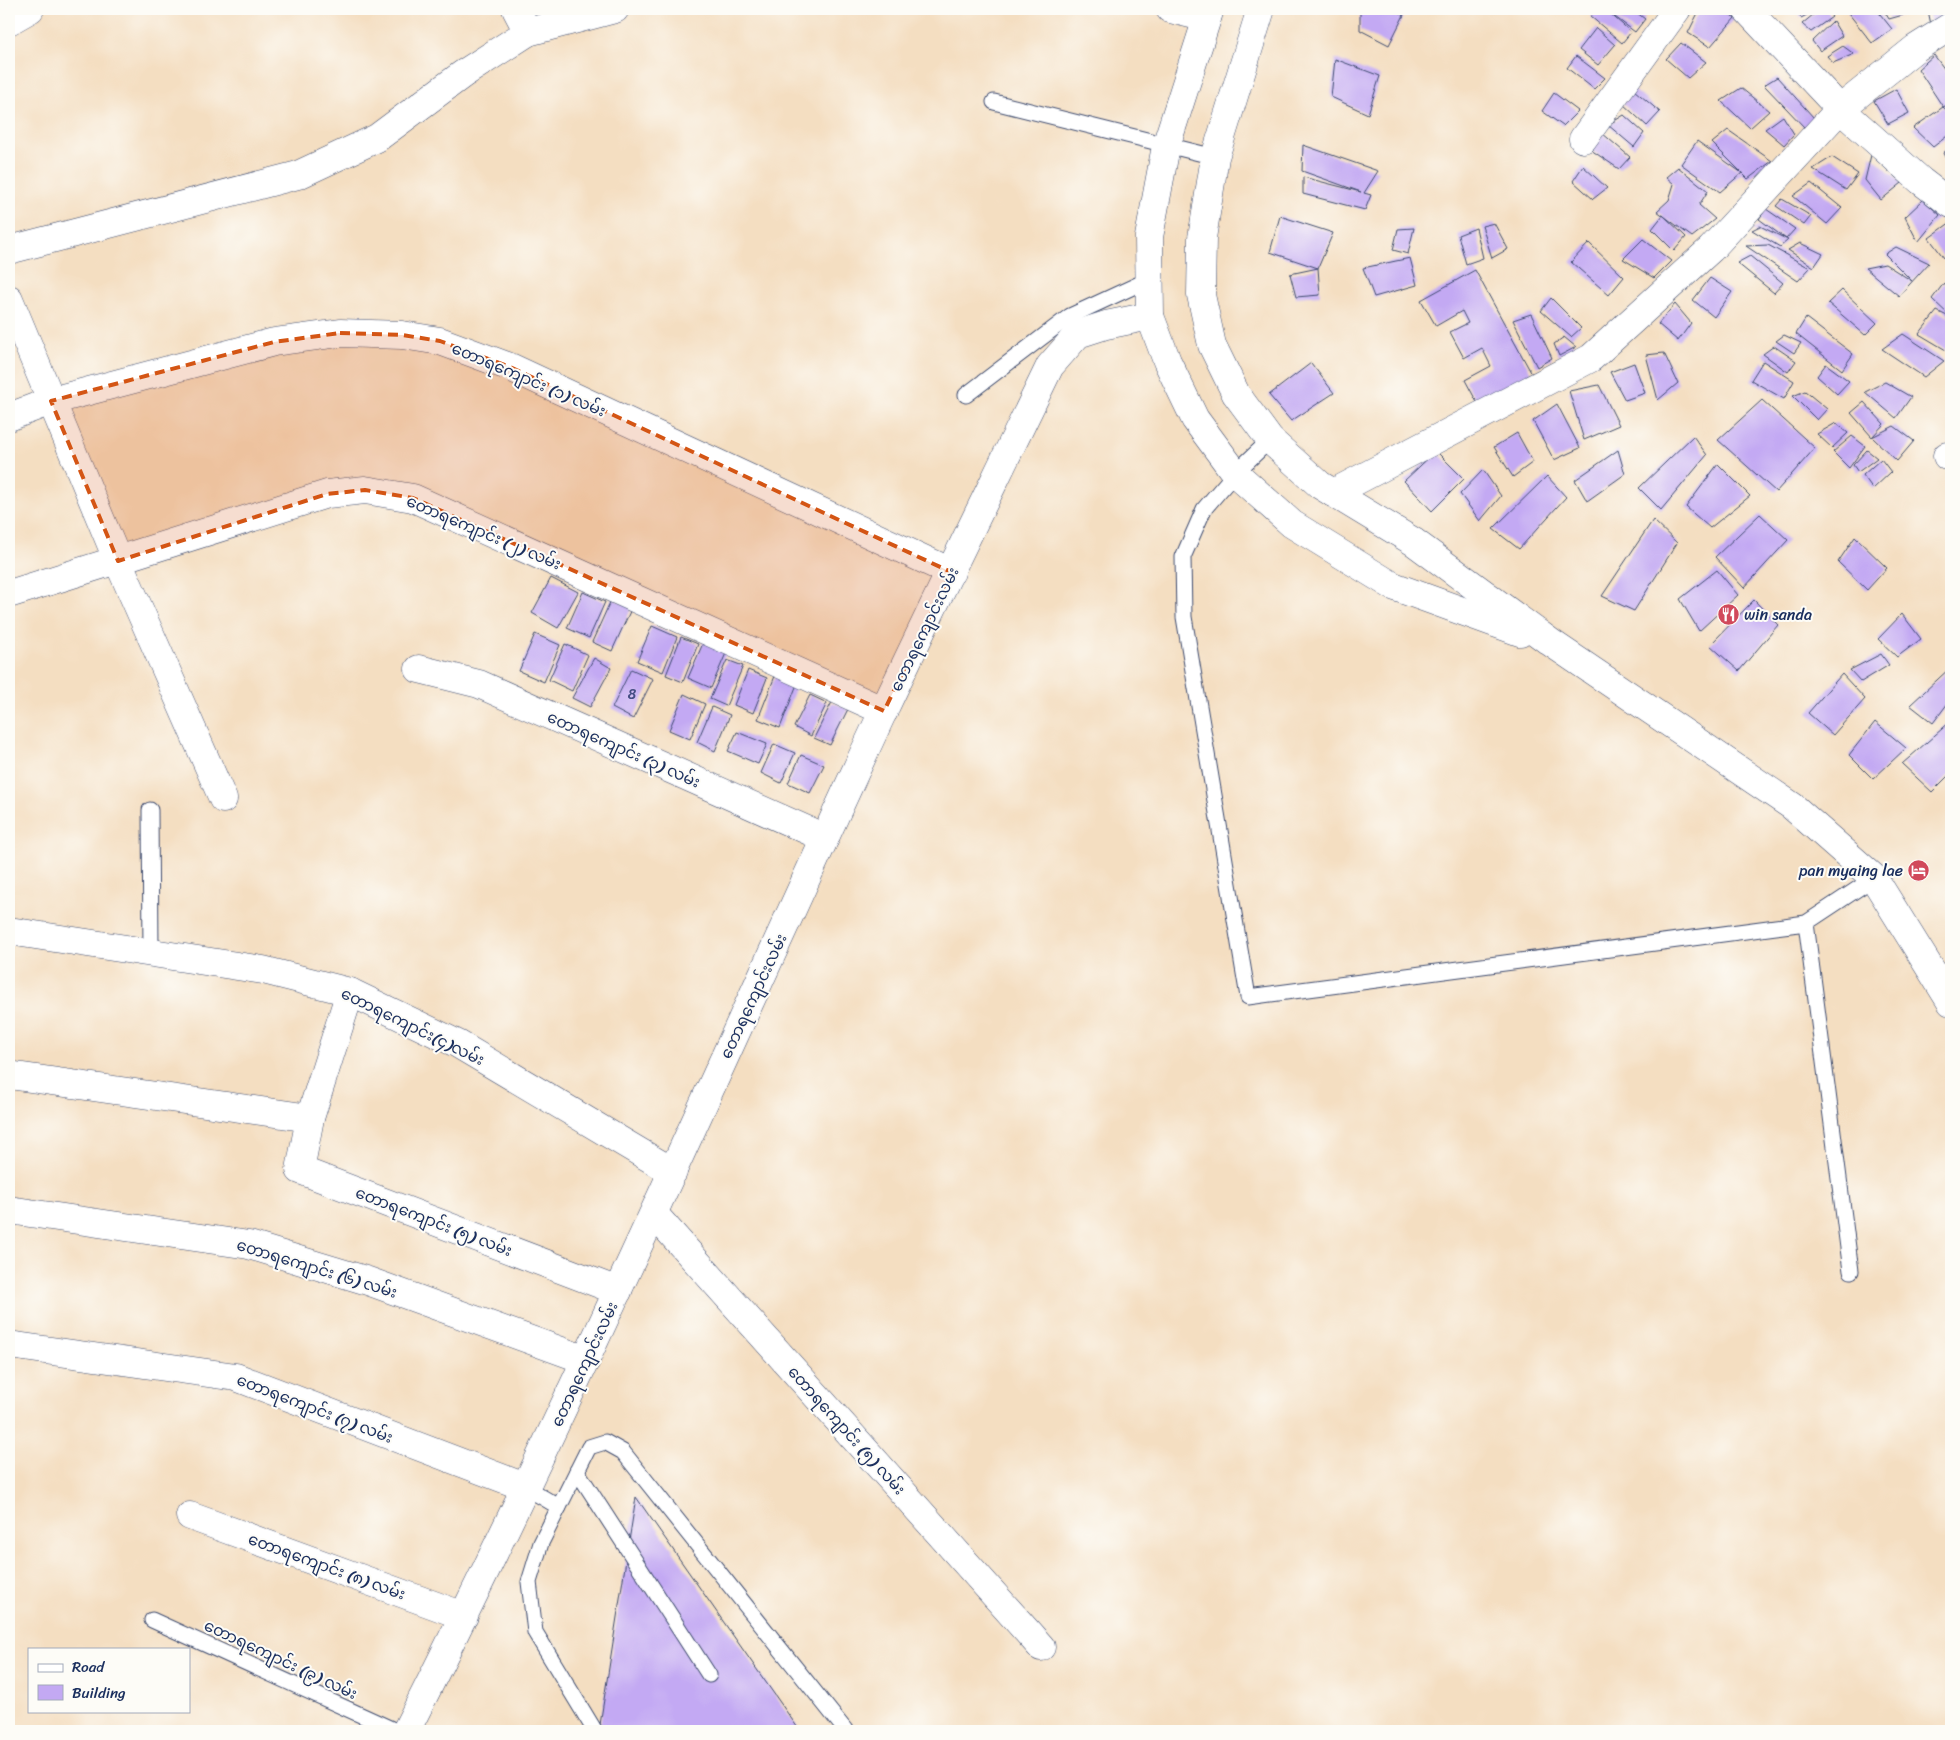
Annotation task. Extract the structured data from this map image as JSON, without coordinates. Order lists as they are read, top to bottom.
{
  "streets": {
    "main road": [
      "တောရကျောင်း (၁) လမ်း",
      "တောရကျောင်း (၂) လမ်း",
      "တောရကျောင်းလမ်း",
      "တောရကျောင်း (၃) လမ်း",
      "တောရကျောင်း(၄)လမ်း",
      "တောရကျောင်း (၅) လမ်း",
      "တောရကျောင်း (၆) လမ်း",
      "တောရကျောင်း (၇) လမ်း",
      "တောရကျောင်း (၈) လမ်း"
    ],
    "lane": ["တောရကျောင်း (၉) လမ်း"]
  },
  "crossings": [
    ["တောရကျောင်း (၁) လမ်း", "တောရကျောင်းလမ်း"],
    ["တောရကျောင်း (၂) လမ်း", "တောရကျောင်းလမ်း"],
    ["တောရကျောင်းလမ်း", "တောရကျောင်း (၃) လမ်း"],
    ["တောရကျောင်းလမ်း", "တောရကျောင်း(၄)လမ်း"],
    ["တောရကျောင်းလမ်း", "တောရကျောင်း (၅) လမ်း"],
    ["တောရကျောင်းလမ်း", "တောရကျောင်း (၆) လမ်း"],
    ["တောရကျောင်းလမ်း", "တောရကျောင်း (၇) လမ်း"],
    ["တောရကျောင်းလမ်း", "တောရကျောင်း (၈) လမ်း"],
    ["တောရကျောင်း(၄)လမ်း", "တောရကျောင်း (၅) လမ်း"]
  ],
  "places": {
    "restaurant": ["win sanda"],
    "hotel": ["pan myaing lae"]
  },
  "house_numbers": ["8"],
  "legend": ["Road", "Building"]
}
